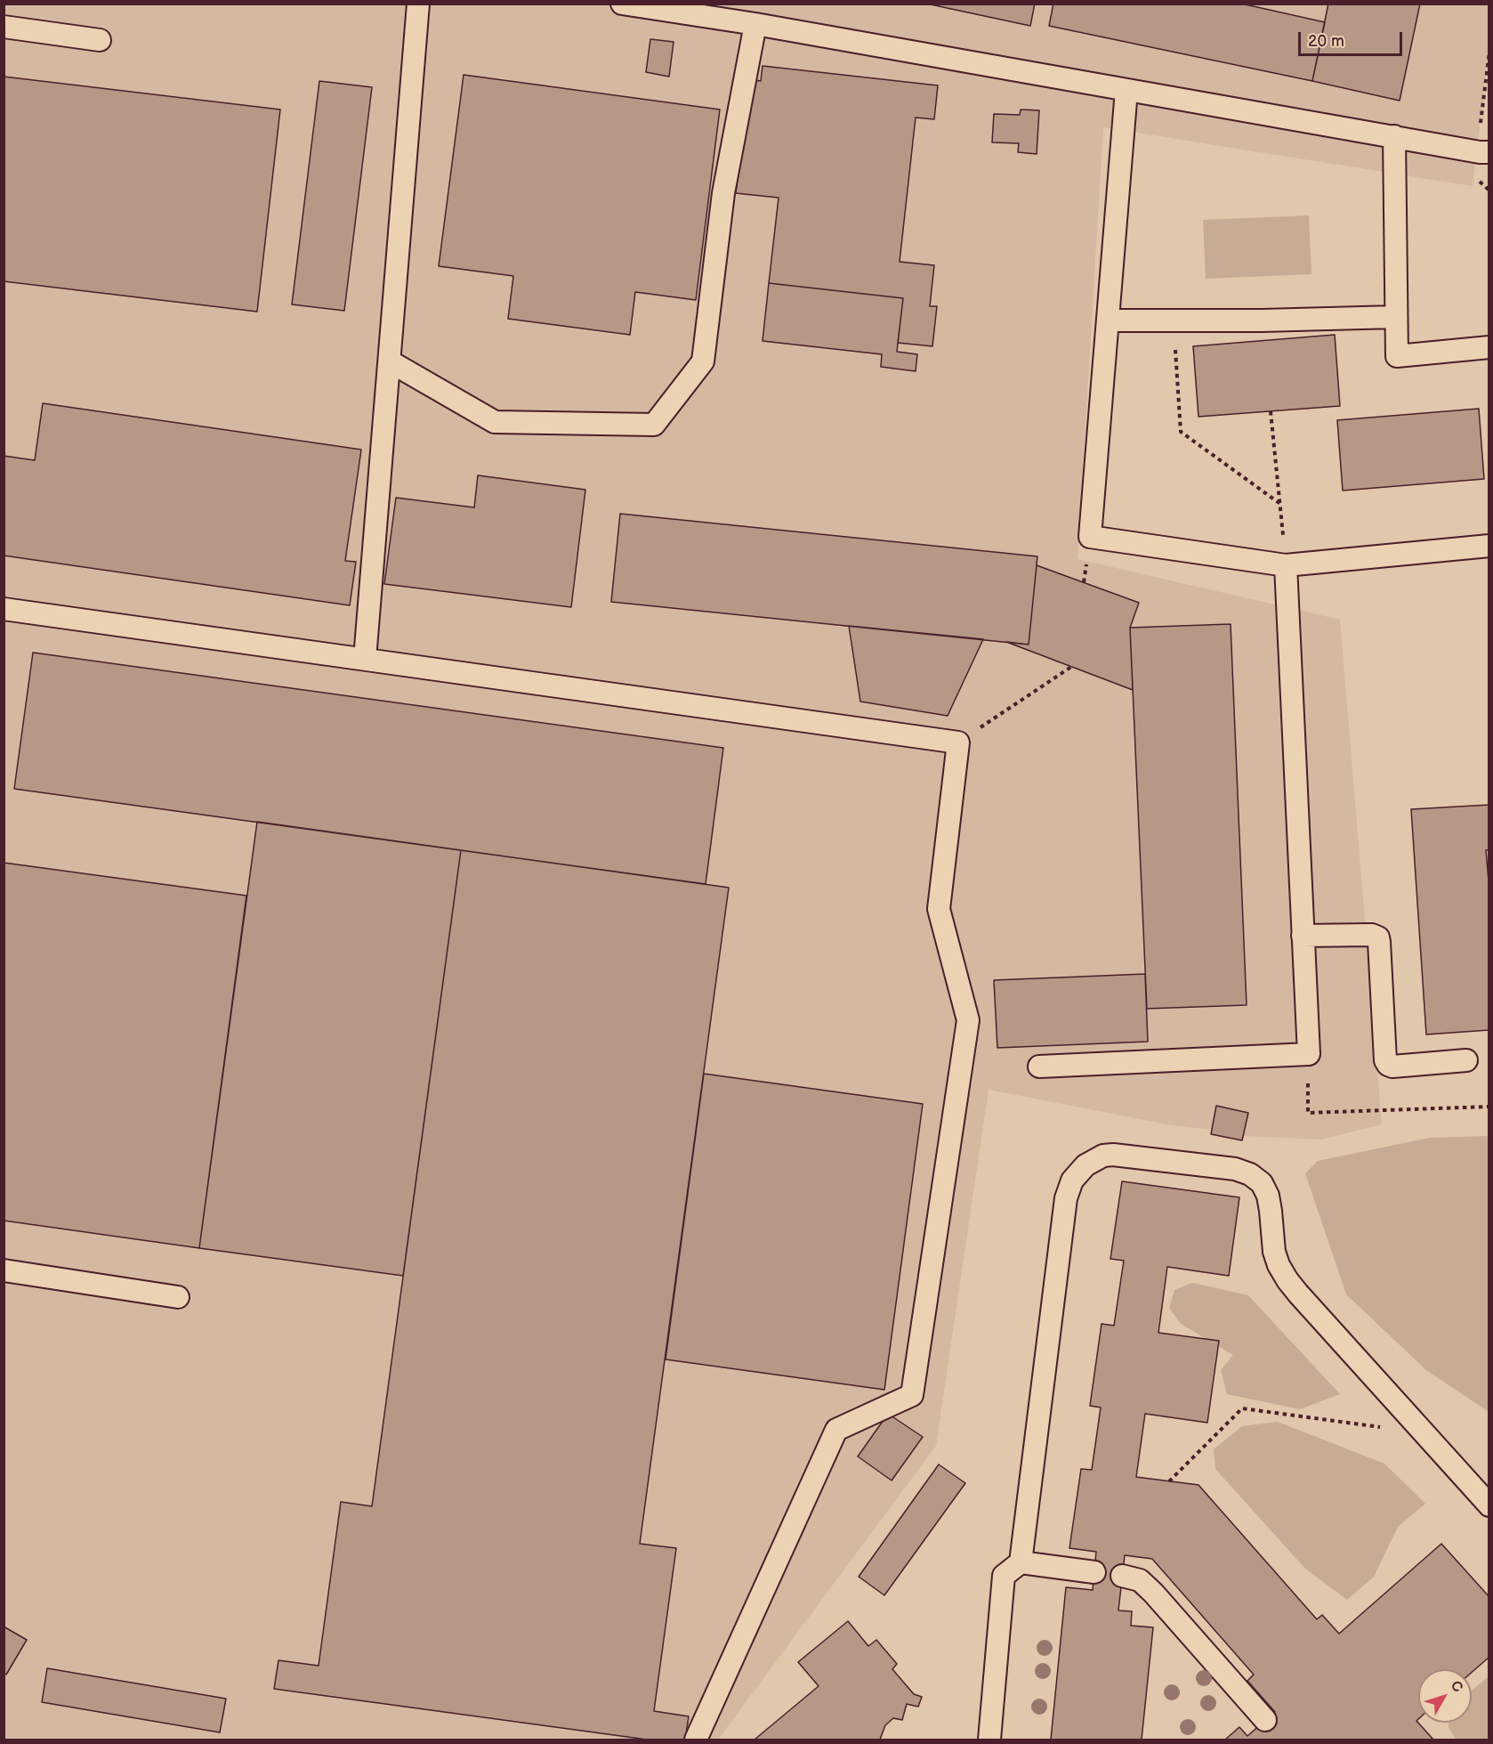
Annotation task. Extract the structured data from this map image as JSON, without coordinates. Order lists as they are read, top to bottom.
{
  "scale_bar": "20 m",
  "north": "top right"
}
